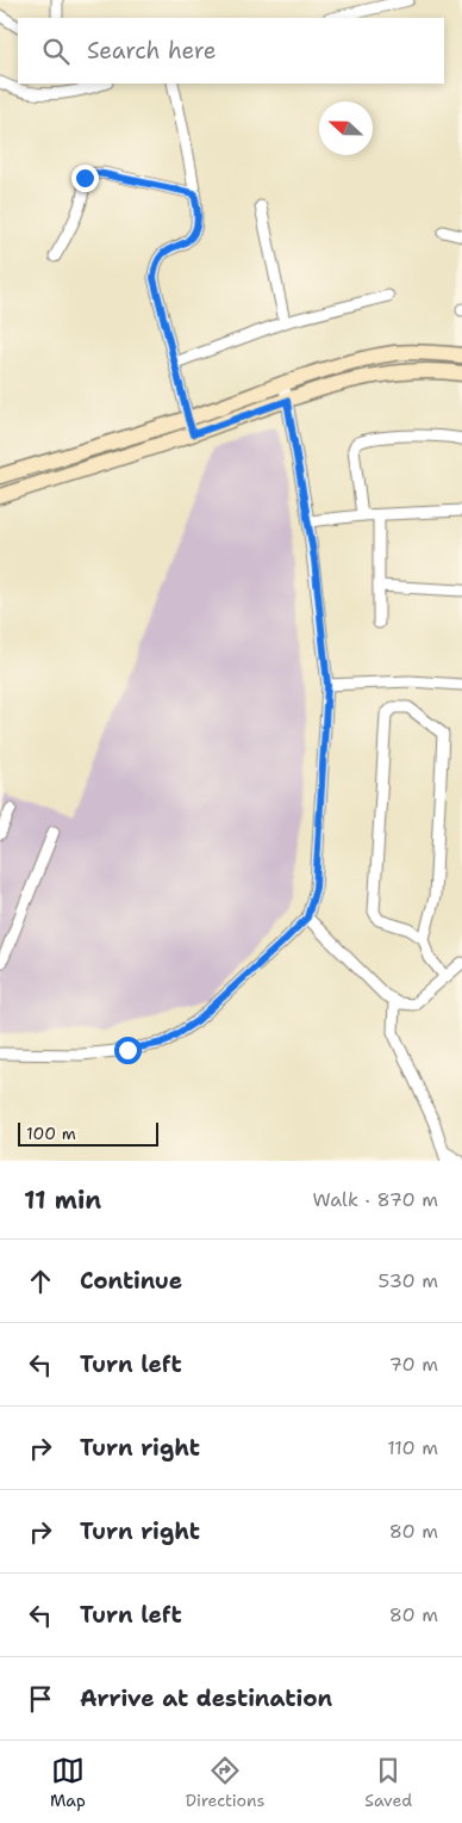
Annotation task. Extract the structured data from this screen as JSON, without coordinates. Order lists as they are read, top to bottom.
{
  "scale_bar": "100 m",
  "north": "left",
  "page": {
    "search": "Search here",
    "scale": "100 m",
    "heading": ["11 min", "Walk · 870 m"],
    "list": [
      ["Continue", "530 m"],
      ["Turn left", "70 m"],
      ["Turn right", "110 m"],
      ["Turn right", "80 m"],
      ["Turn left", "80 m"],
      "Arrive at destination"
    ],
    "nav": ["Map", "Directions", "Saved"]
  }
}
